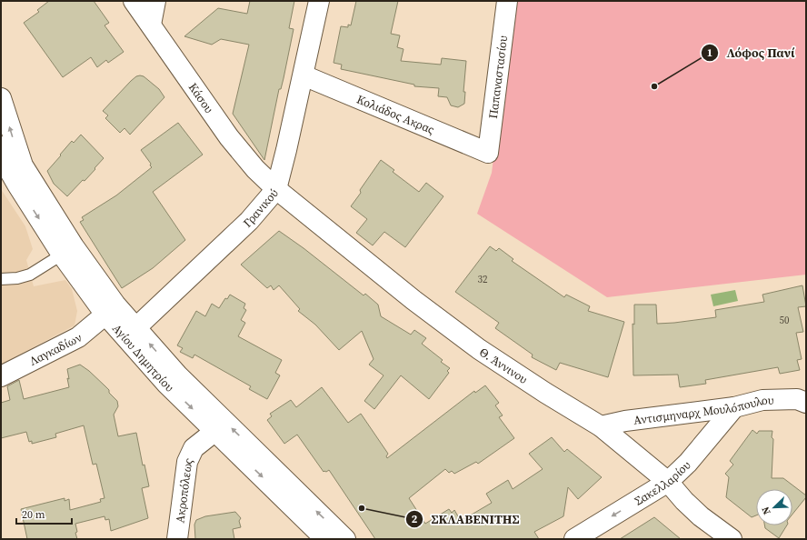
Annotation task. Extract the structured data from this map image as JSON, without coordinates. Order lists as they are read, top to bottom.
{
  "streets": {
    "street": [
      "Παπαναστασίου",
      "Κάσου",
      "Κολιάδος Ακρας",
      "Γρανικού",
      "Λαγκαδίων",
      "Αγίου Δημητρίου",
      "Θ. Άννινου",
      "Αντισμηναρχ Μουλόπουλου",
      "Σακελλαρίου",
      "Ακροπόλεως"
    ]
  },
  "crossings": [
    ["Παπαναστασίου", "Κολιάδος Ακρας"],
    ["Κάσου", "Γρανικού"],
    ["Κάσου", "Θ. Άννινου"],
    ["Κολιάδος Ακρας", "Γρανικού"],
    ["Γρανικού", "Αγίου Δημητρίου"],
    ["Γρανικού", "Θ. Άννινου"],
    ["Λαγκαδίων", "Αγίου Δημητρίου"],
    ["Αγίου Δημητρίου", "Ακροπόλεως"],
    ["Θ. Άννινου", "Αντισμηναρχ Μουλόπουλου"],
    ["Θ. Άννινου", "Σακελλαρίου"],
    ["Αντισμηναρχ Μουλόπουλου", "Σακελλαρίου"]
  ],
  "one_way": ["Σακελλαρίου"],
  "places": ["Λόφος Πανί", "ΣΚΛΑΒΕΝΙΤΗΣ"],
  "house_numbers": ["32", "50"],
  "scale_bar": "20 m",
  "north": "bottom left"
}
